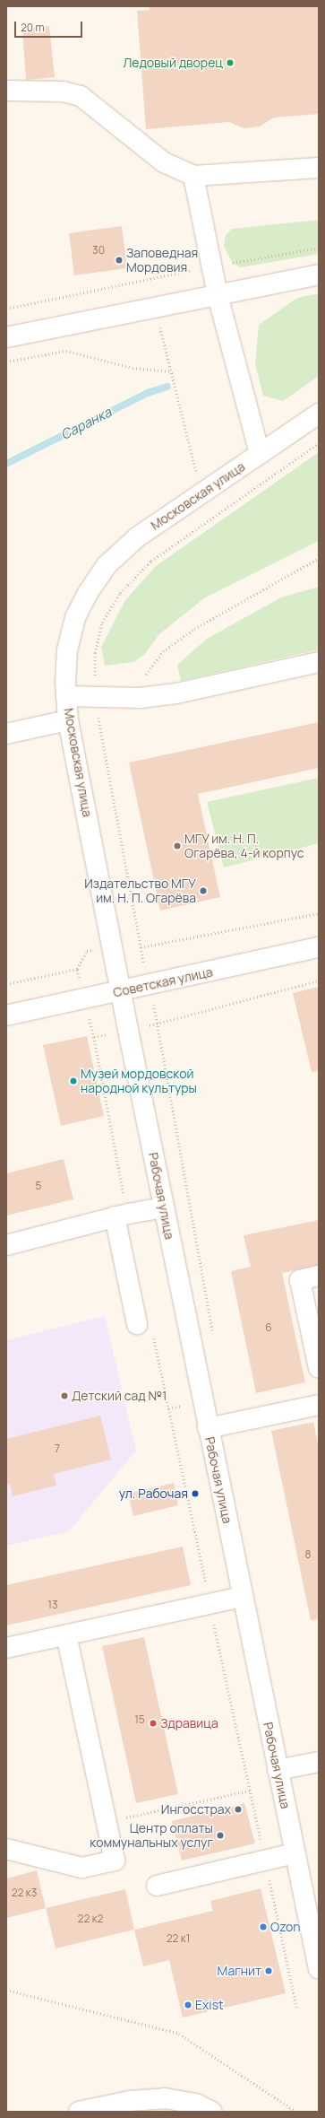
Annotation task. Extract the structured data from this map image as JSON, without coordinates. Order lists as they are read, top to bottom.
{
  "streets": {
    "street": ["Московская улица", "Советская улица", "Рабочая улица"]
  },
  "crossings": [
    ["Московская улица", "Советская улица"],
    ["Московская улица", "Рабочая улица"],
    ["Советская улица", "Рабочая улица"]
  ],
  "water": ["Саранка"],
  "places": [
    "Ледовый дворец",
    "Заповедная Мордовия",
    "МГУ им. Н. П. Огарёва, 4-й корпус",
    "Издательство МГУ им. Н. П. Огарёва",
    "Музей мордовской народной культуры",
    "Детский сад №1",
    "ул. Рабочая",
    "Здравица",
    "Ингосстрах",
    "Центр оплаты коммунальных услуг",
    "Ozon",
    "Магнит",
    "Exist"
  ],
  "house_numbers": [
    "30",
    "5",
    "6",
    "7",
    "8",
    "13",
    "15",
    "22 к3",
    "22 к2",
    "22 к1"
  ],
  "scale_bar": "20 m"
}
